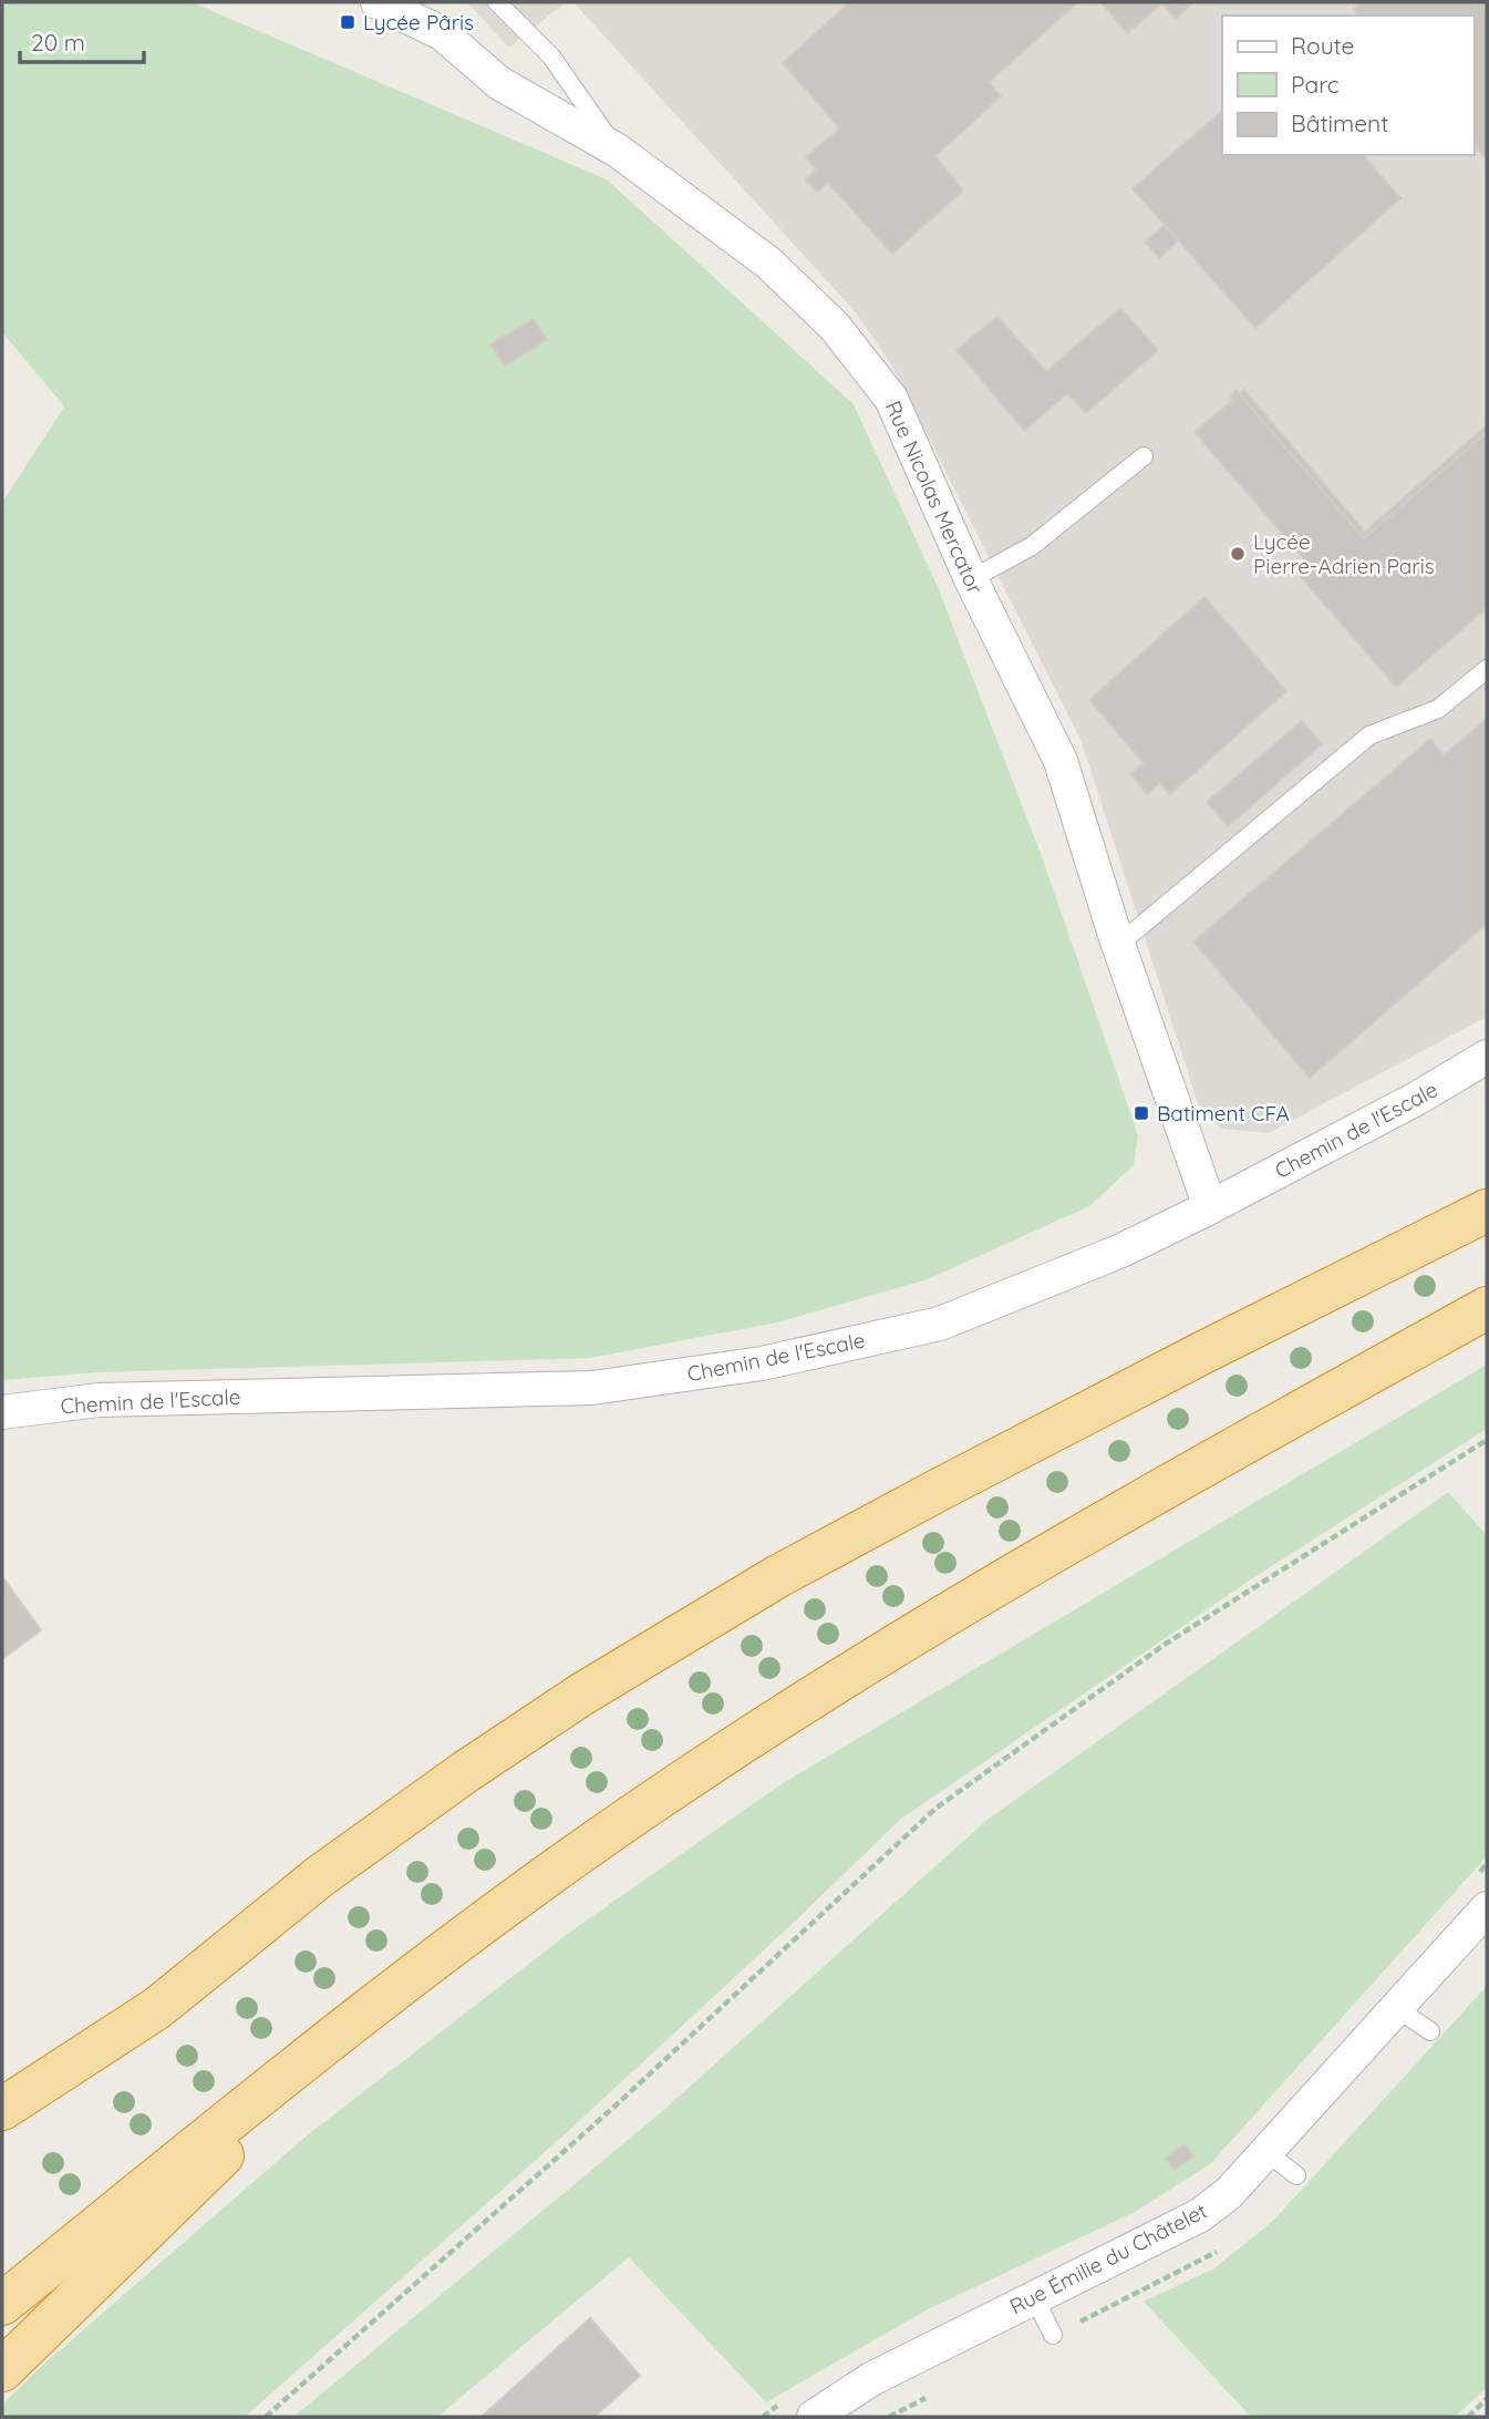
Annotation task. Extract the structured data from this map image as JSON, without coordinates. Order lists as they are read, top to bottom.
{
  "streets": {
    "street": ["Rue Nicolas Mercator", "Chemin de l'Escale", "Rue Émilie du Châtelet"]
  },
  "crossings": [
    ["Rue Nicolas Mercator", "Chemin de l'Escale"]
  ],
  "places": {
    "transit": ["Lycée Pâris", "Batiment CFA"],
    "other": ["Lycée Pierre-Adrien Paris"]
  },
  "legend": ["Route", "Parc", "Bâtiment"],
  "scale_bar": "20 m"
}
